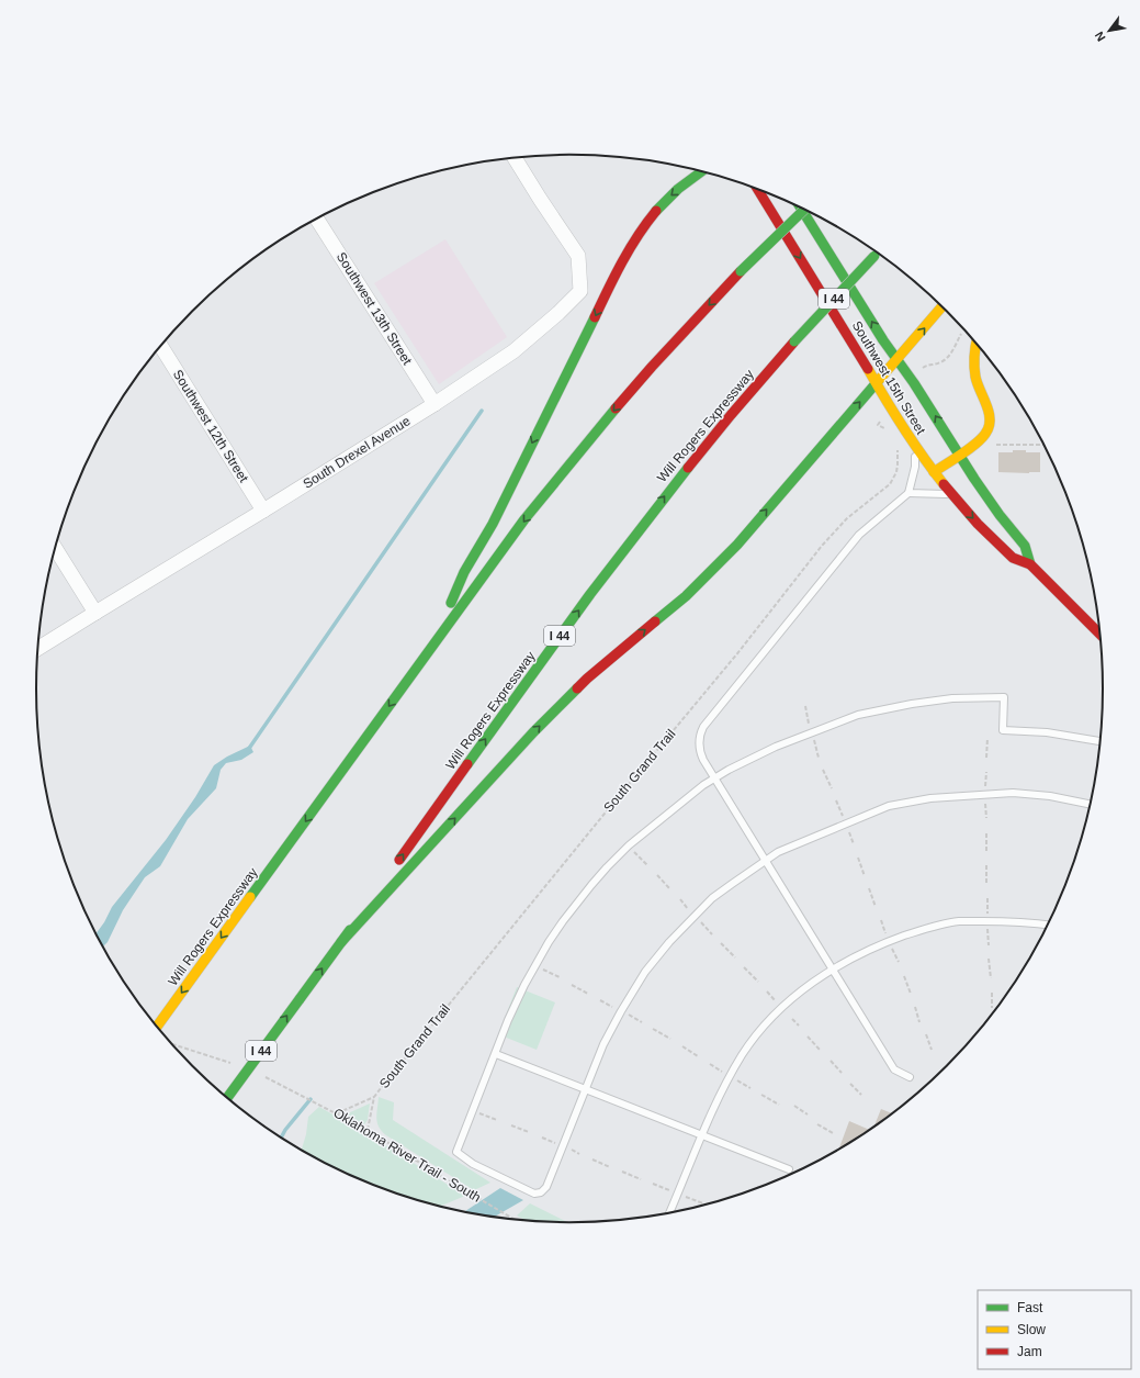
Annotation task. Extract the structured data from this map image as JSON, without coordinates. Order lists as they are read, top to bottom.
{
  "streets": {
    "main road": ["I 44", "Southwest 15th Street", "Will Rogers Expressway"],
    "street": ["Southwest 13th Street", "Southwest 12th Street", "South Drexel Avenue"],
    "path": ["South Grand Trail", "Oklahoma River Trail - South"]
  },
  "crossings": [
    ["Southwest 13th Street", "South Drexel Avenue"],
    ["Southwest 12th Street", "South Drexel Avenue"],
    ["South Grand Trail", "Oklahoma River Trail - South"]
  ],
  "legend": ["Fast", "Slow", "Jam"],
  "north": "bottom left"
}
